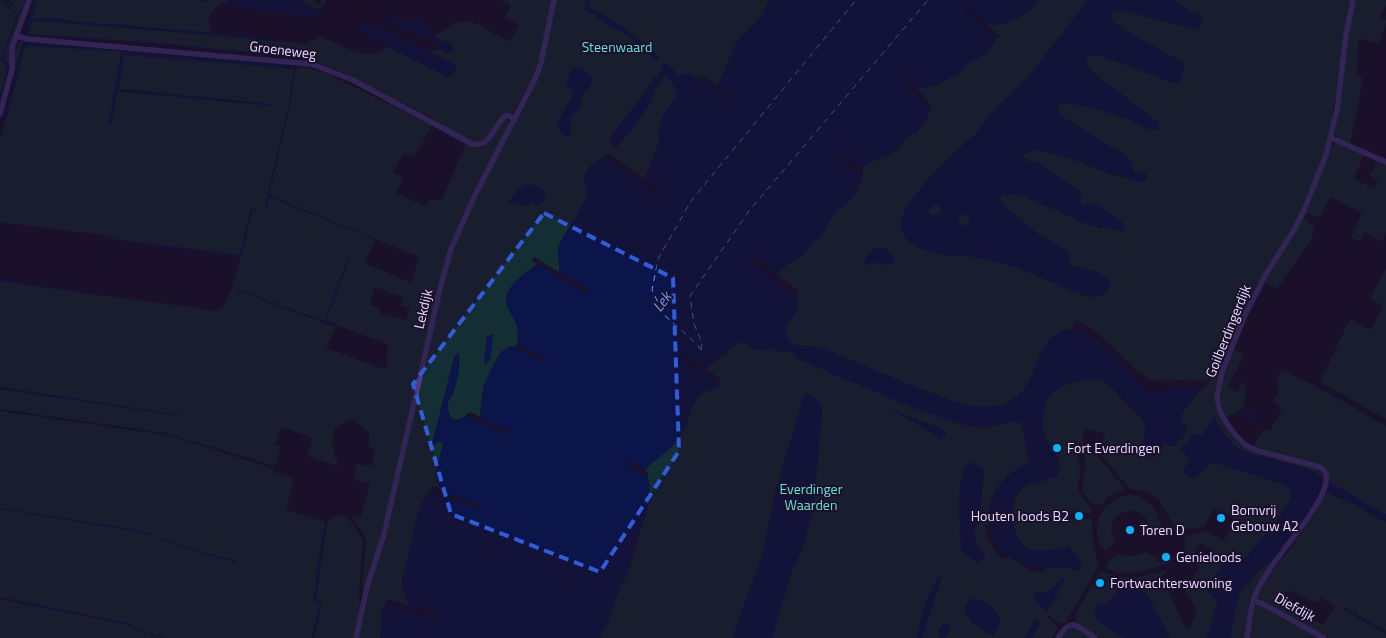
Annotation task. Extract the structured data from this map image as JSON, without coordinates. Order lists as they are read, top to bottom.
{
  "streets": {
    "street": [
      "Groeneweg",
      "Lekdijk",
      "Goilberdingerdijk",
      "Diefdijk"
    ]
  },
  "crossings": [
    ["Groeneweg", "Lekdijk"],
    ["Goilberdingerdijk", "Diefdijk"]
  ],
  "water": ["Lek"],
  "parks": ["Steenwaard", "Everdinger Waarden"],
  "places": [
    "Fort Everdingen",
    "Houten loods B2",
    "Bomvrij Gebouw A2",
    "Toren D",
    "Genieloods",
    "Fortwachterswoning"
  ]
}
